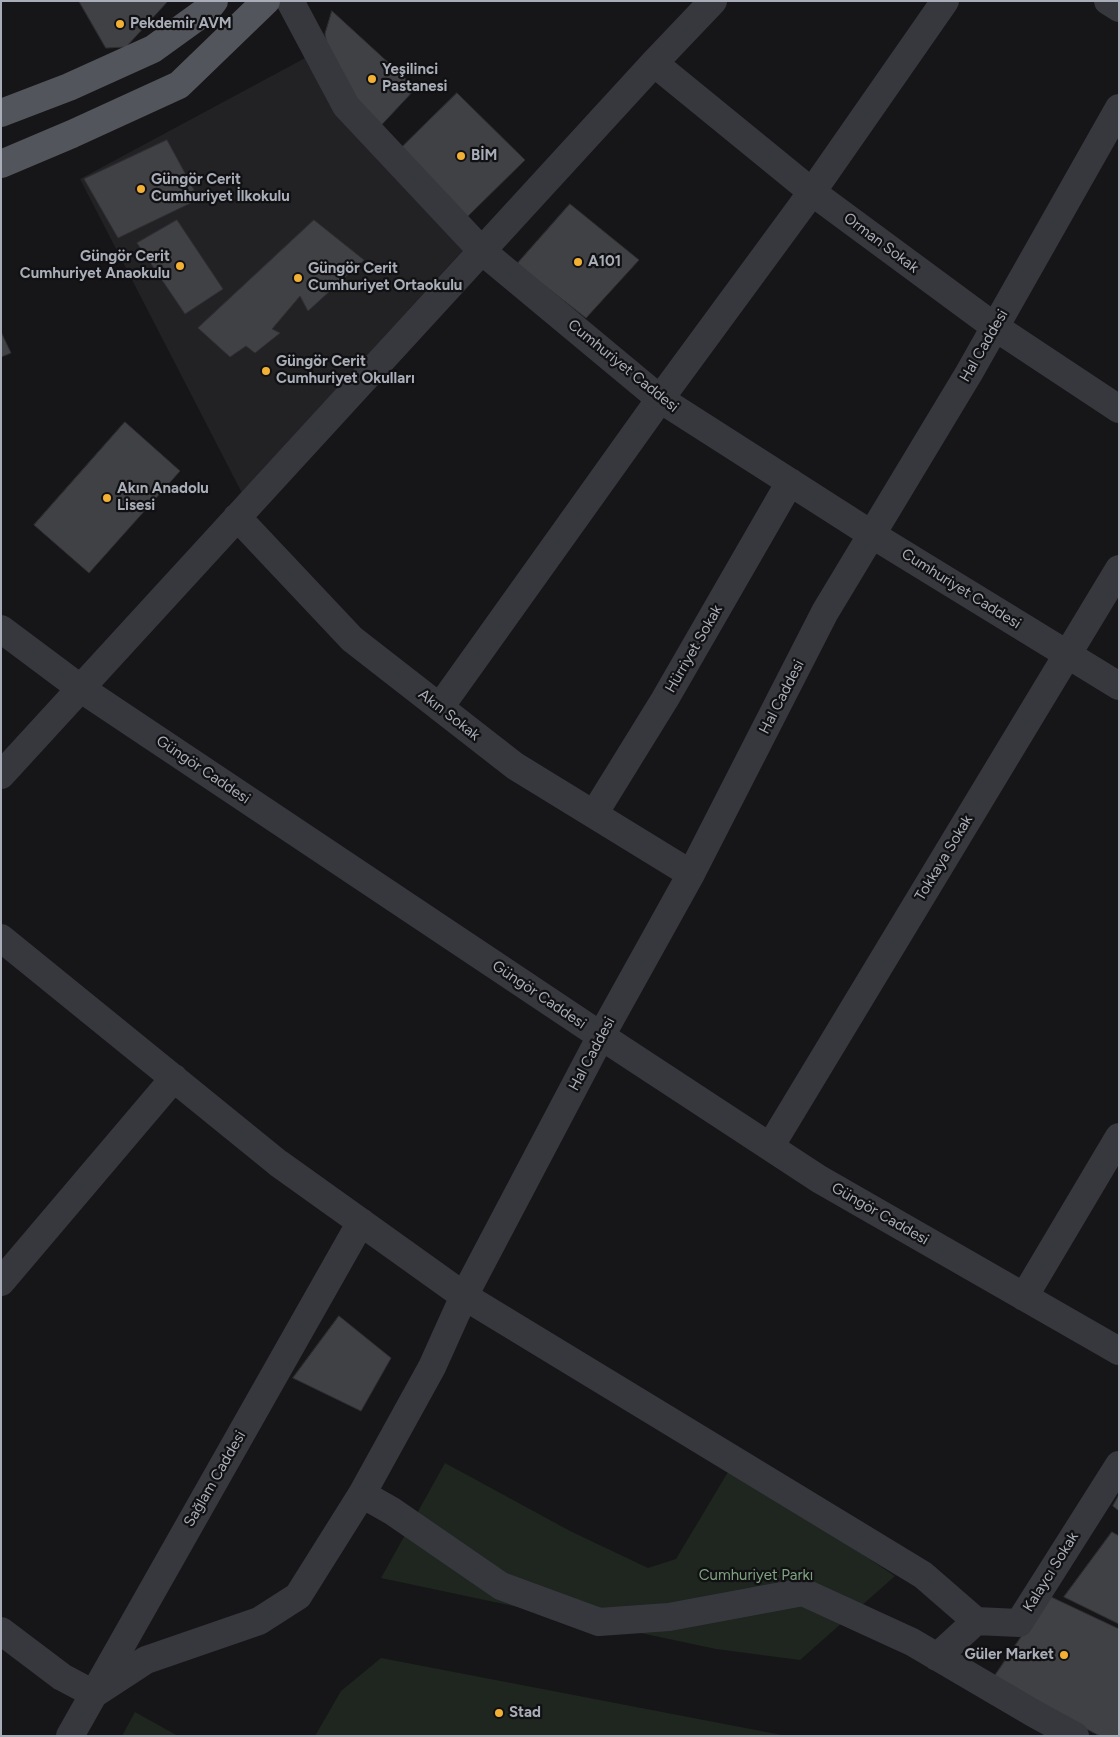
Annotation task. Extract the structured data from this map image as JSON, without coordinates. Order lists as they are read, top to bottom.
{
  "streets": {
    "street": [
      "Orman Sokak",
      "Hal Caddesi",
      "Cumhuriyet Caddesi",
      "Hürriyet Sokak",
      "Akın Sokak",
      "Güngör Caddesi",
      "Tokkaya Sokak",
      "Sağlam Caddesi",
      "Kalaycı Sokak"
    ]
  },
  "crossings": [
    ["Orman Sokak", "Hal Caddesi"],
    ["Hal Caddesi", "Cumhuriyet Caddesi"],
    ["Hal Caddesi", "Akın Sokak"],
    ["Hal Caddesi", "Güngör Caddesi"],
    ["Hal Caddesi", "Sağlam Caddesi"],
    ["Cumhuriyet Caddesi", "Hürriyet Sokak"],
    ["Cumhuriyet Caddesi", "Tokkaya Sokak"],
    ["Hürriyet Sokak", "Akın Sokak"],
    ["Güngör Caddesi", "Tokkaya Sokak"]
  ],
  "parks": ["Cumhuriyet Parkı"],
  "places": [
    "Pekdemir AVM",
    "Yeşilinci Pastanesi",
    "BİM",
    "Güngör Cerit Cumhuriyet İlkokulu",
    "A101",
    "Güngör Cerit Cumhuriyet Anaokulu",
    "Güngör Cerit Cumhuriyet Ortaokulu",
    "Güngör Cerit Cumhuriyet Okulları",
    "Akın Anadolu Lisesi",
    "Güler Market",
    "Stad"
  ]
}
